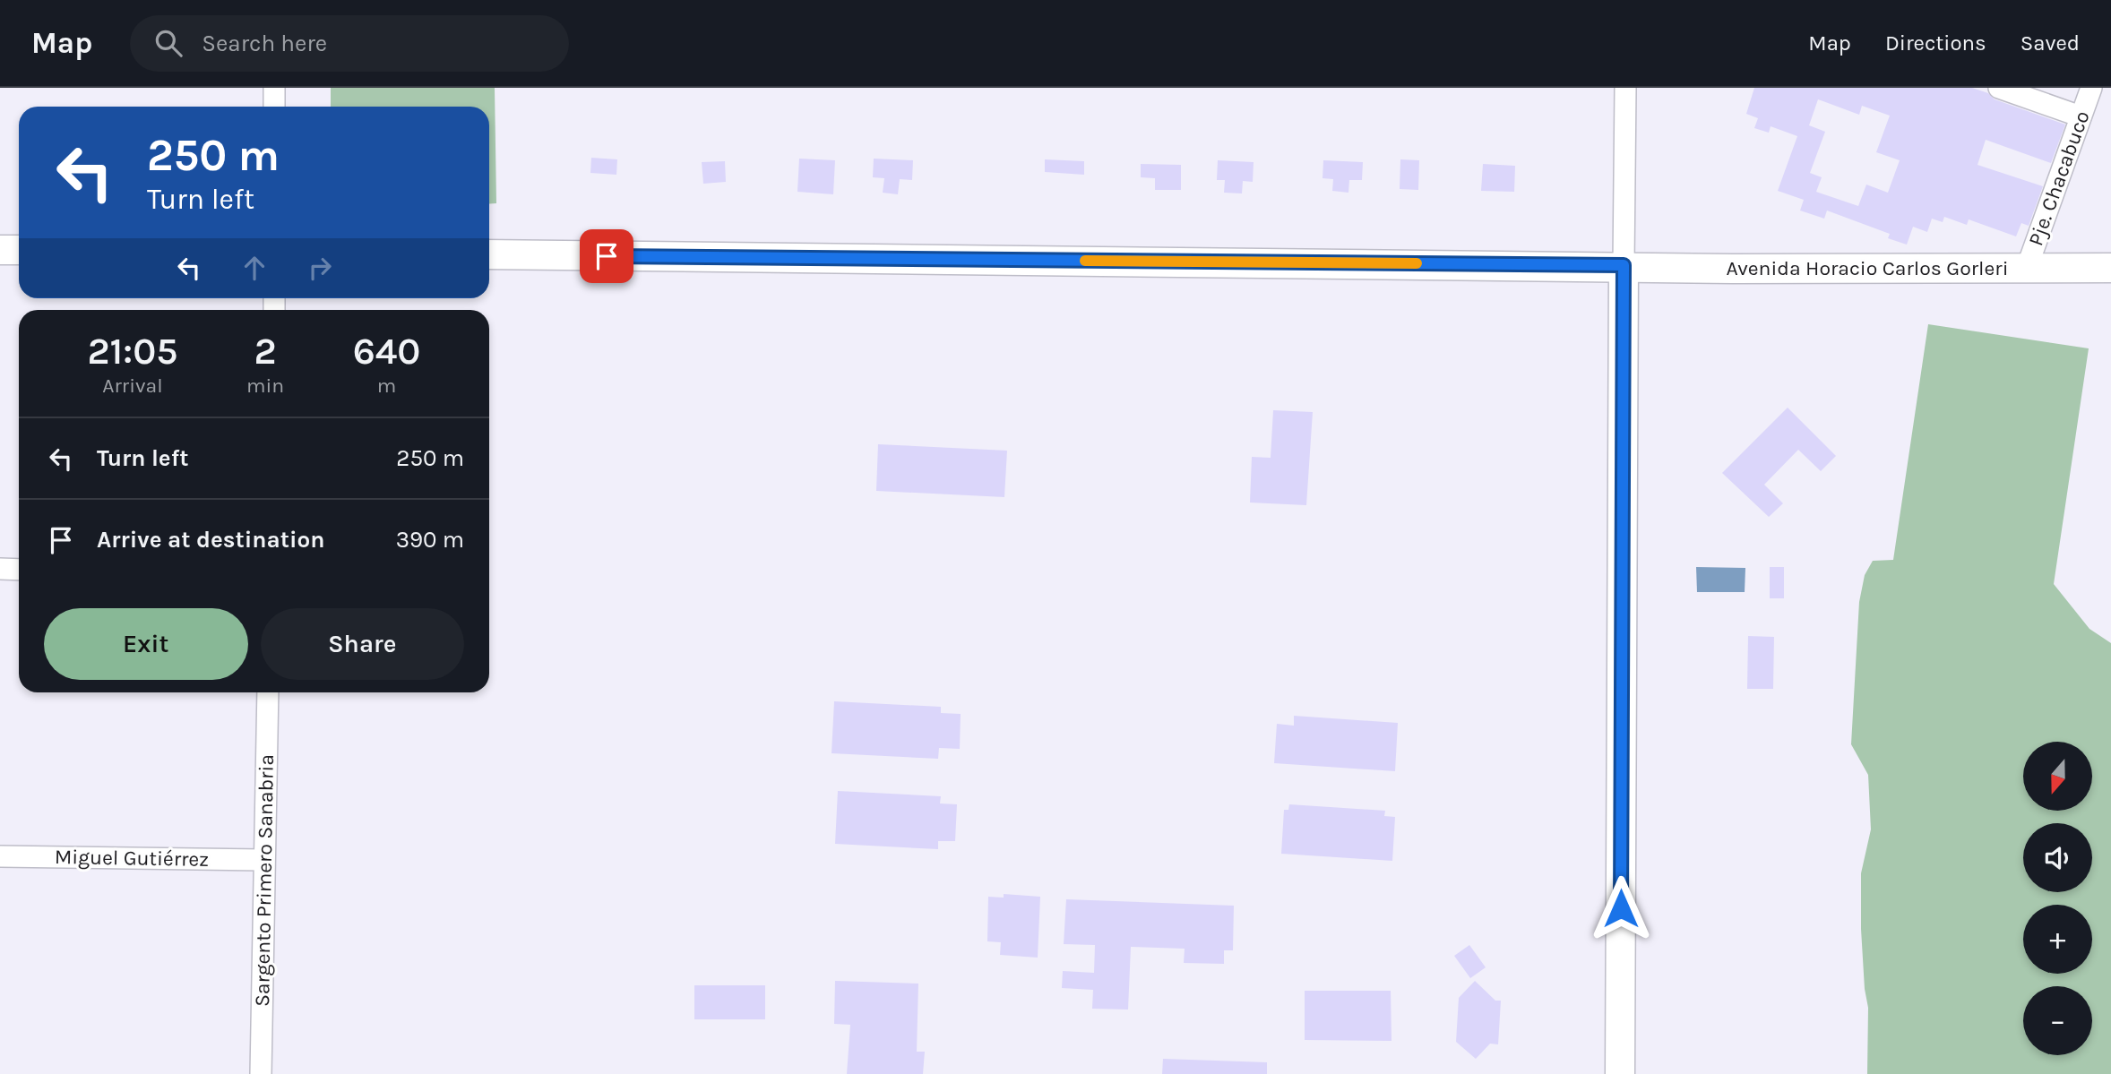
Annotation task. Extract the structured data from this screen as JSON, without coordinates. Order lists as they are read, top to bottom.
{
  "streets": {
    "main road": ["Avenida Horacio Carlos Gorleri"],
    "street": ["Pje. Chacabuco", "Miguel Gutiérrez", "Sargento Primero Sanabria"]
  },
  "crossings": [
    ["Pje. Chacabuco", "Avenida Horacio Carlos Gorleri"],
    ["Miguel Gutiérrez", "Sargento Primero Sanabria"]
  ],
  "north": "bottom",
  "page": {
    "header": "Map",
    "search": "Search here",
    "nav": ["Map", "Directions", "Saved"],
    "turn": ["250 m", "Turn left"],
    "eta": [
      "21:05",
      "Arrival",
      "2",
      "min",
      "640",
      "m"
    ],
    "list": [
      {
        "name": "Turn left",
        "value": "250 m"
      },
      {
        "name": "Arrive at destination",
        "value": "390 m"
      }
    ],
    "buttons": ["Exit", "Share"],
    "map_buttons": ["+", "−"]
  }
}
